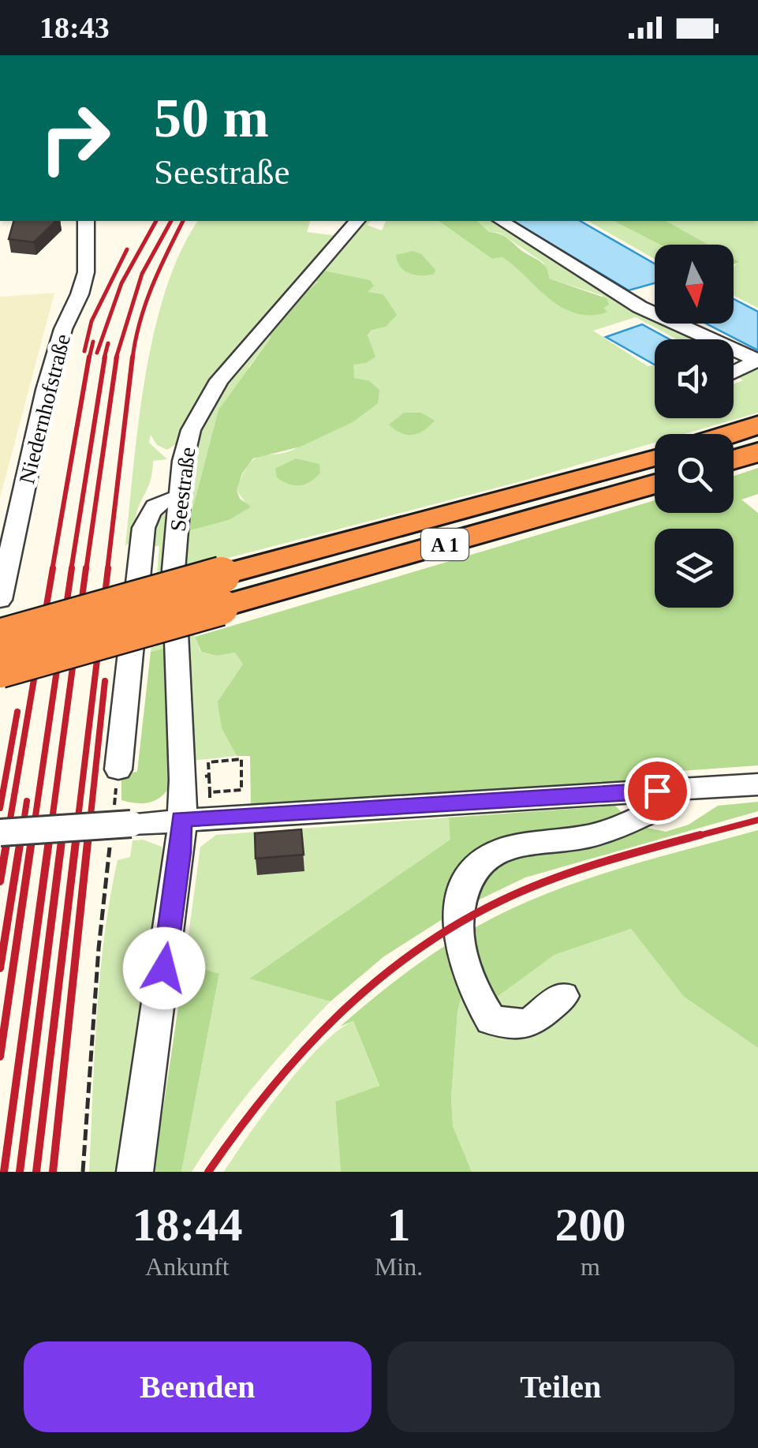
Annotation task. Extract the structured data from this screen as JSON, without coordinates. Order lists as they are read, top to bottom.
{
  "streets": {
    "highway": ["A 1"],
    "street": ["Niedernhofstraße", "Seestraße"]
  },
  "north": "bottom",
  "page": {
    "status": "18:43",
    "turn": ["50 m", "Seestraße"],
    "eta": [
      "18:44",
      "Ankunft",
      "1",
      "Min.",
      "200",
      "m"
    ],
    "buttons": ["Beenden", "Teilen"]
  }
}
